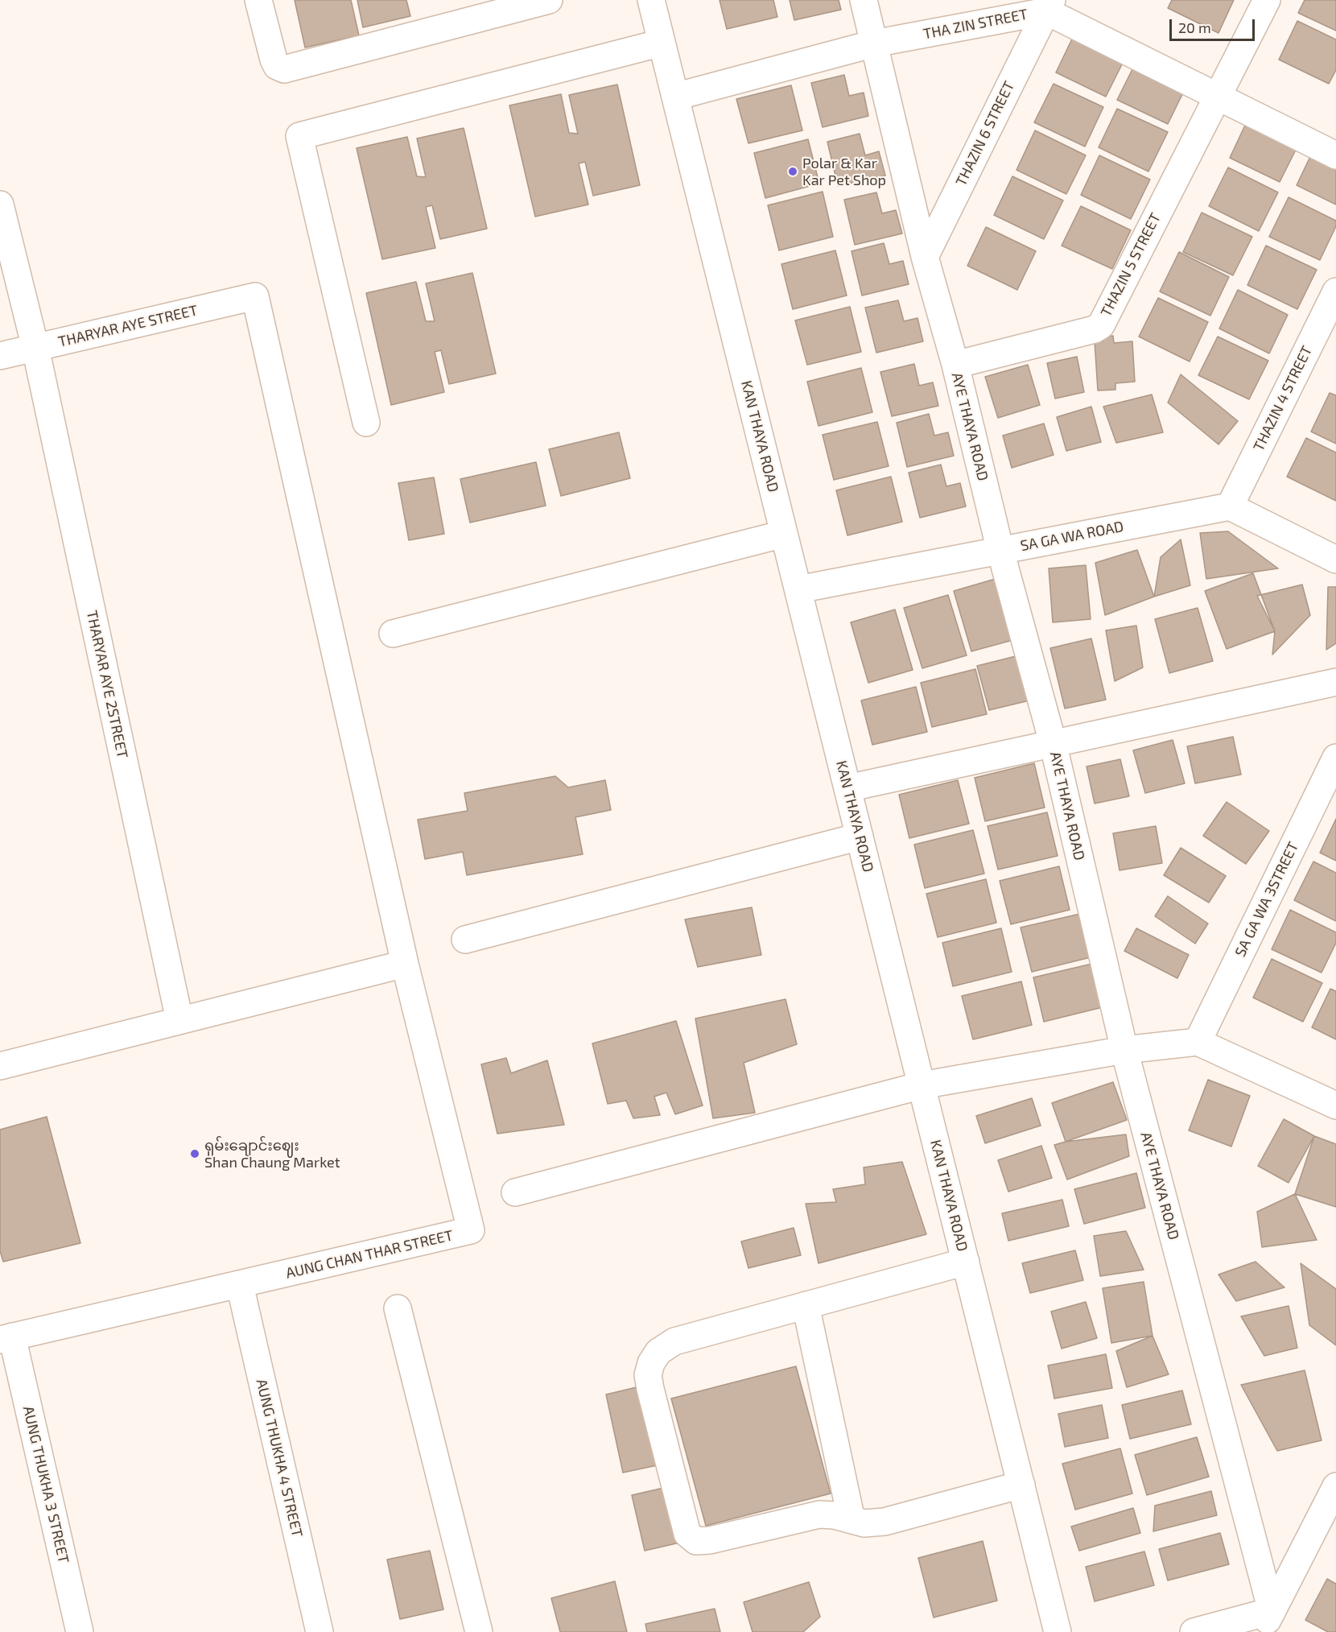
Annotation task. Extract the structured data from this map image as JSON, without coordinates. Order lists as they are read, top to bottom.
{
  "streets": {
    "street": [
      "THA ZIN STREET",
      "THAZIN 6 STREET",
      "THAZIN 5 STREET",
      "THARYAR AYE STREET",
      "THAZIN 4 STREET",
      "AYE THAYA ROAD",
      "KAN THAYA ROAD",
      "SA GA WA ROAD",
      "THARYAR AYE 2STREET",
      "SA GA WA 3STREET",
      "AUNG CHAN THAR STREET",
      "AUNG THUKHA 4 STREET",
      "AUNG THUKHA 3 STREET"
    ]
  },
  "crossings": [
    ["THA ZIN STREET", "THAZIN 6 STREET"],
    ["THA ZIN STREET", "THAZIN 5 STREET"],
    ["THA ZIN STREET", "AYE THAYA ROAD"],
    ["THA ZIN STREET", "KAN THAYA ROAD"],
    ["THAZIN 6 STREET", "AYE THAYA ROAD"],
    ["THAZIN 5 STREET", "AYE THAYA ROAD"],
    ["THARYAR AYE STREET", "THARYAR AYE 2STREET"],
    ["THARYAR AYE STREET", "AUNG CHAN THAR STREET"],
    ["THAZIN 4 STREET", "SA GA WA ROAD"],
    ["AYE THAYA ROAD", "SA GA WA ROAD"],
    ["KAN THAYA ROAD", "SA GA WA ROAD"],
    ["AUNG CHAN THAR STREET", "AUNG THUKHA 4 STREET"],
    ["AUNG CHAN THAR STREET", "AUNG THUKHA 3 STREET"]
  ],
  "places": ["Polar & Kar Kar Pet Shop", "ရှမ်းချောင်းဈေး Shan Chaung Market"],
  "scale_bar": "20 m"
}
